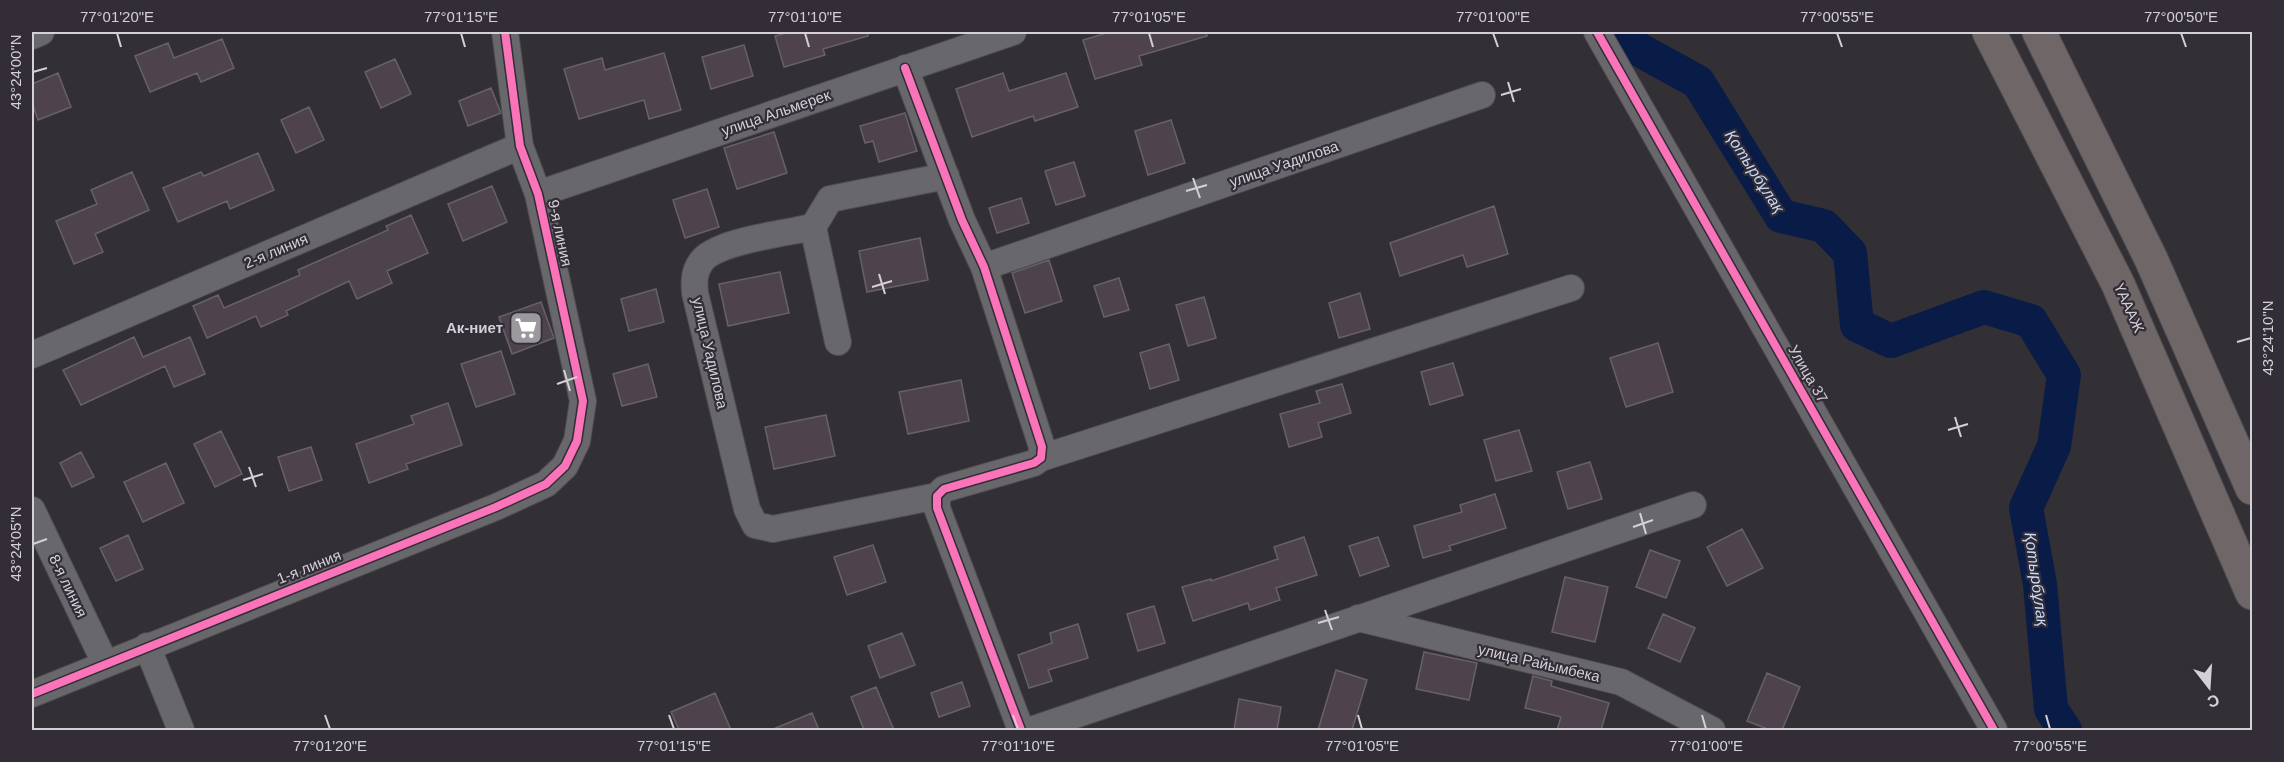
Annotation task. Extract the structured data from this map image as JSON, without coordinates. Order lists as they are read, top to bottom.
{
  "streets": {
    "highway": ["ҮАААЖ"],
    "street": [
      "улица Альмерек",
      "улица Уадилова",
      "9-я линия",
      "2-я линия",
      "Улица 37",
      "1-я линия",
      "8-я линия",
      "улица Райымбека"
    ]
  },
  "crossings": [
    ["улица Альмерек", "9-я линия"],
    ["9-я линия", "2-я линия"],
    ["9-я линия", "1-я линия"],
    ["1-я линия", "8-я линия"]
  ],
  "water": ["Қотырбұлақ"],
  "places": {
    "supermarket": ["Ак-ниет"]
  },
  "north": "bottom",
  "coordinates": [
    "77°01'20\"E",
    "77°01'15\"E",
    "77°01'10\"E",
    "77°01'05\"E",
    "77°01'00\"E",
    "77°00'55\"E",
    "77°00'50\"E",
    "43°24'00\"N",
    "43°24'10\"N",
    "43°24'05\"N"
  ]
}
